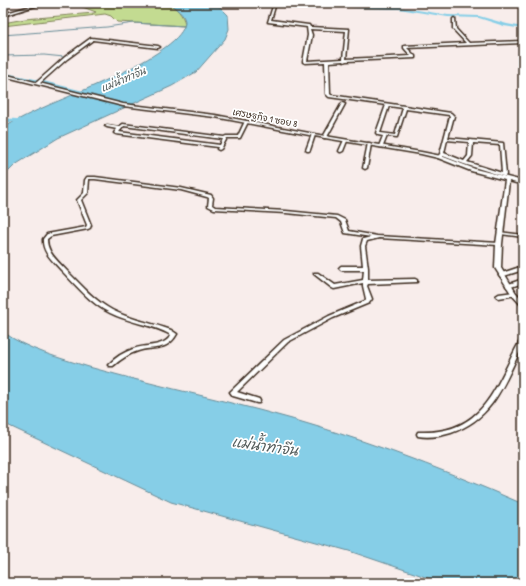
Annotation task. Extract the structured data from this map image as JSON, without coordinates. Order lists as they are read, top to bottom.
{
  "streets": {
    "street": ["เศรษฐกิจ 1 ซอย 8"]
  },
  "water": ["แม่น้ำท่าจีน"]
}
